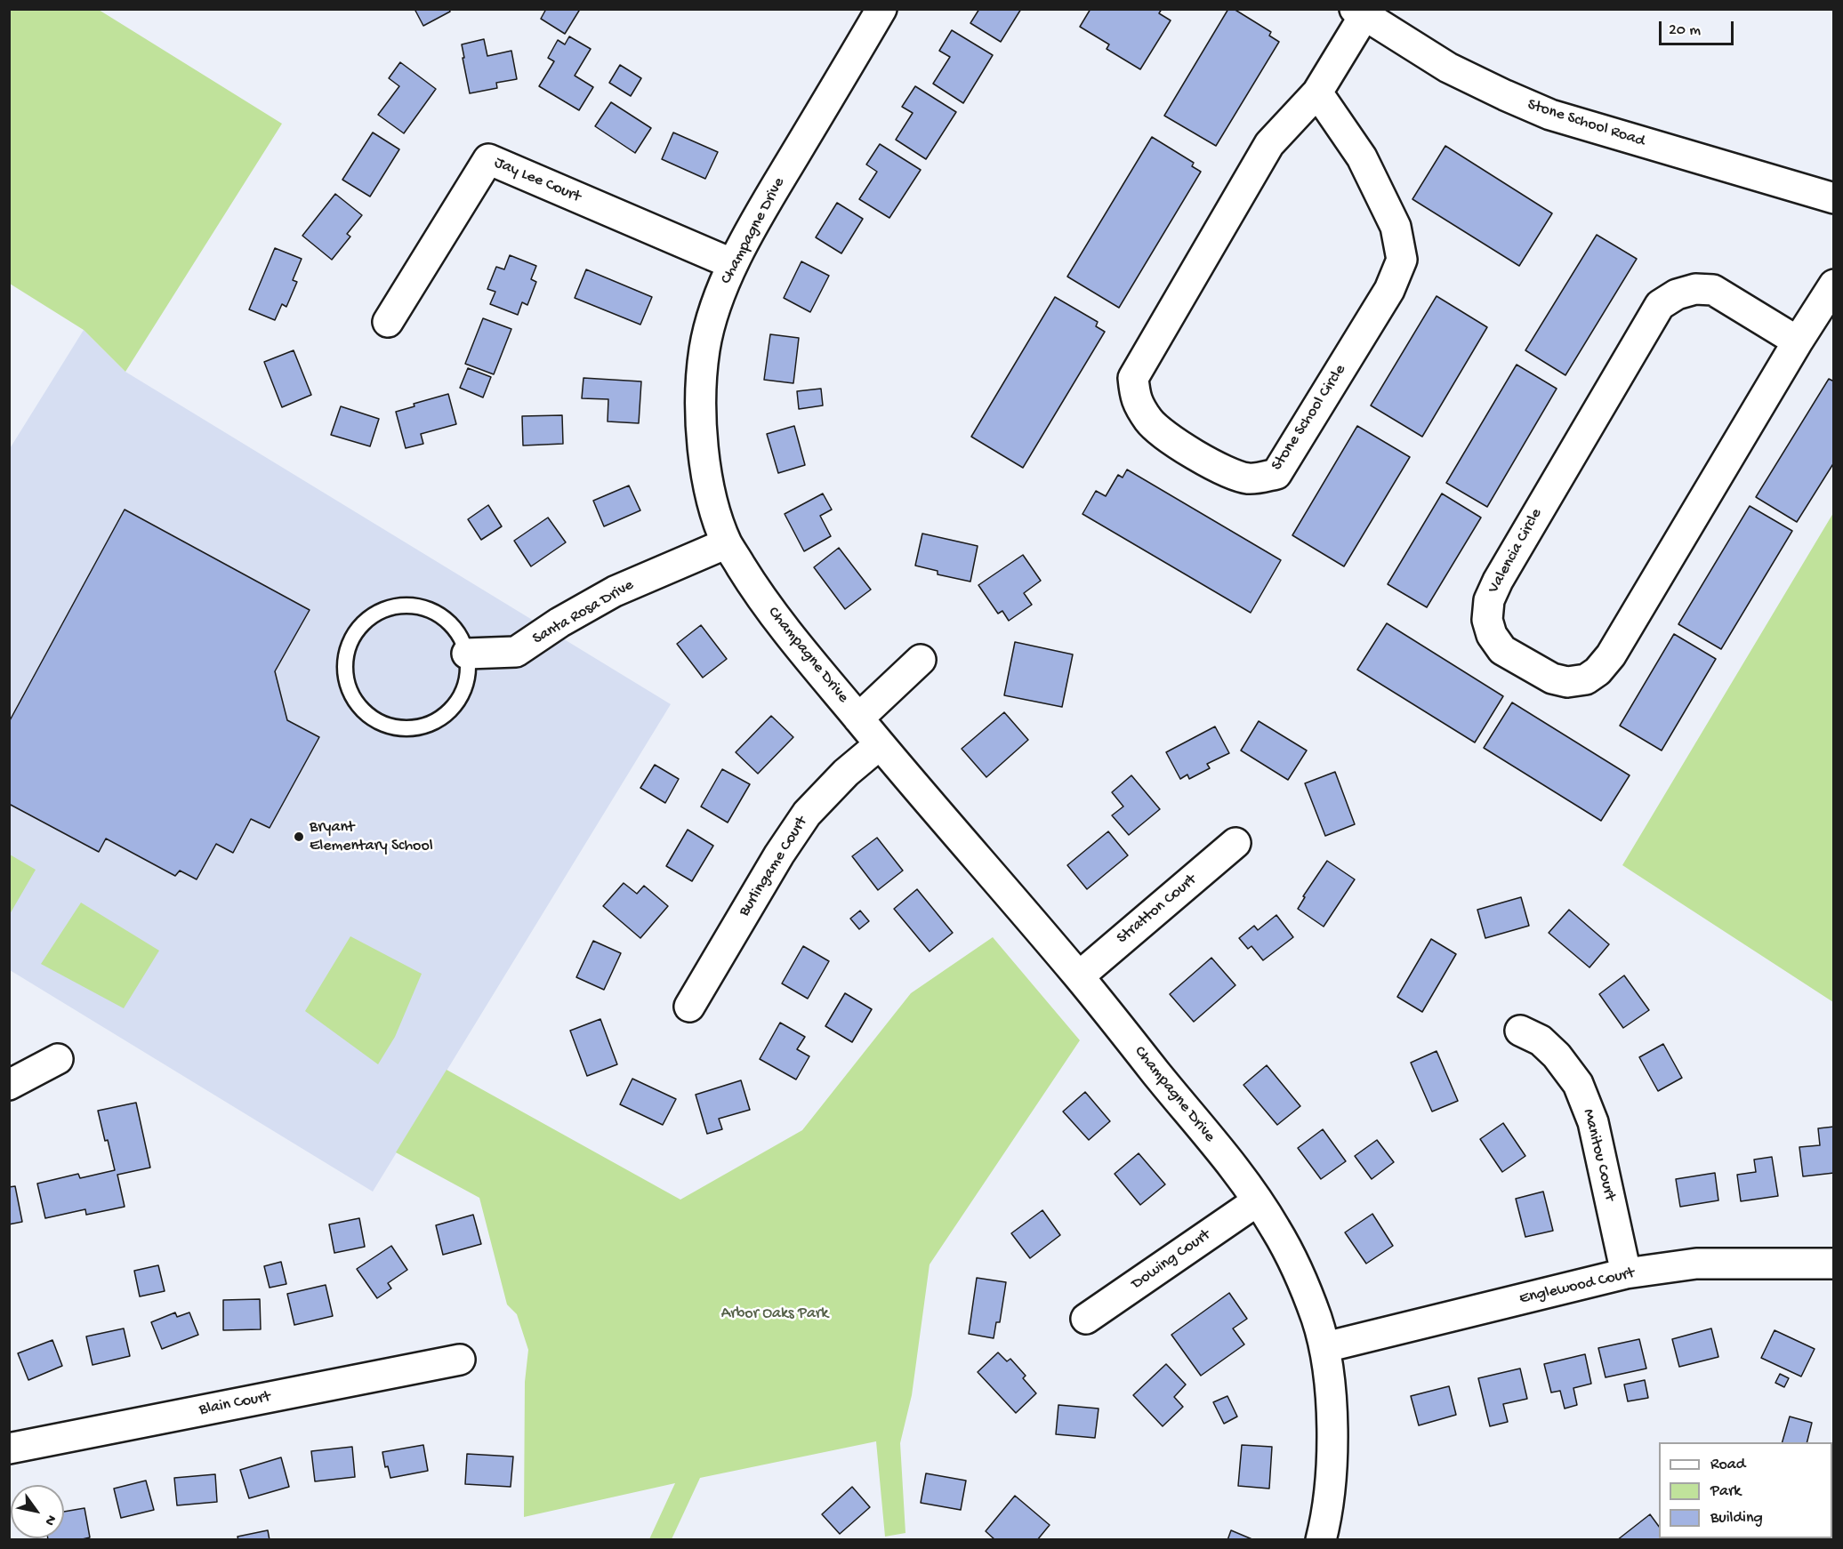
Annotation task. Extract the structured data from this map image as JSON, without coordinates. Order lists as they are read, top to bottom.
{
  "streets": {
    "street": [
      "Stone School Road",
      "Jay Lee Court",
      "Champagne Drive",
      "Stone School Circle",
      "Valencia Circle",
      "Santa Rosa Drive",
      "Burlingame Court",
      "Stratton Court",
      "Manitou Court",
      "Dowing Court",
      "Englewood Court",
      "Blain Court"
    ]
  },
  "crossings": [
    ["Stone School Road", "Stone School Circle"],
    ["Jay Lee Court", "Champagne Drive"],
    ["Champagne Drive", "Santa Rosa Drive"],
    ["Champagne Drive", "Burlingame Court"],
    ["Champagne Drive", "Stratton Court"],
    ["Champagne Drive", "Dowing Court"],
    ["Champagne Drive", "Englewood Court"],
    ["Manitou Court", "Englewood Court"]
  ],
  "parks": ["Arbor Oaks Park"],
  "places": ["Bryant Elementary School"],
  "legend": ["Road", "Park", "Building"],
  "scale_bar": "20 m",
  "north": "bottom right"
}
